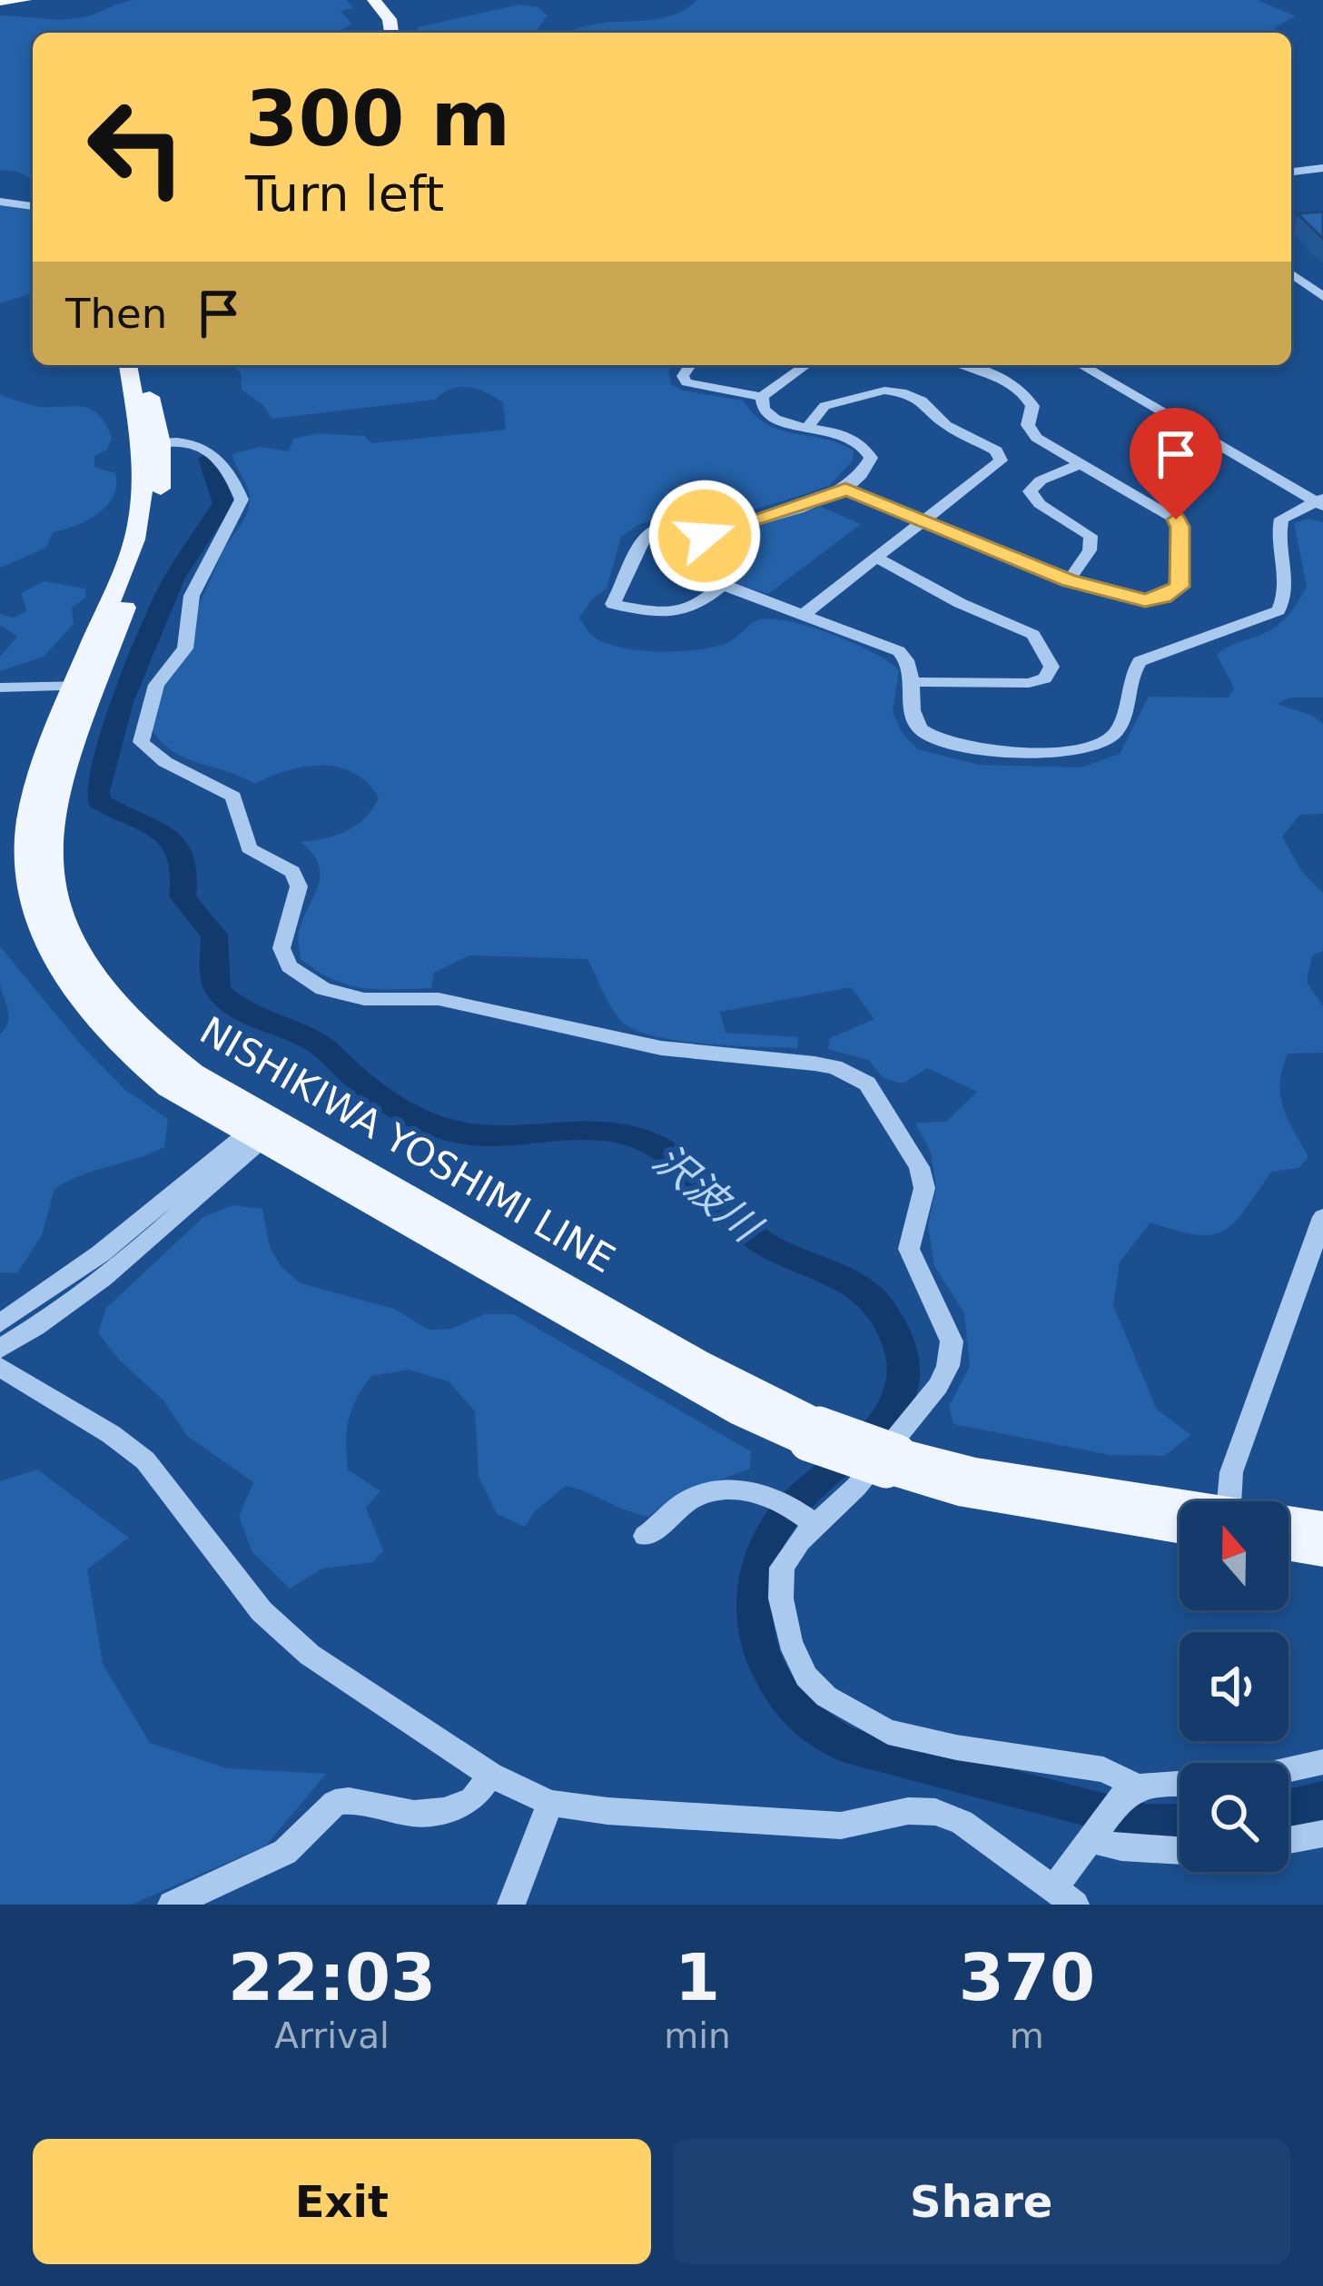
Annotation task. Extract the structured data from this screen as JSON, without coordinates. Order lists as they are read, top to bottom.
{
  "streets": {
    "main road": ["NISHIKIWA YOSHIMI LINE"]
  },
  "water": ["沢波川"],
  "north": "top",
  "page": {
    "turn": ["300 m", "Turn left"],
    "then": "Then",
    "eta": [
      "22:03",
      "Arrival",
      "1",
      "min",
      "370",
      "m"
    ],
    "buttons": ["Exit", "Share"]
  }
}
